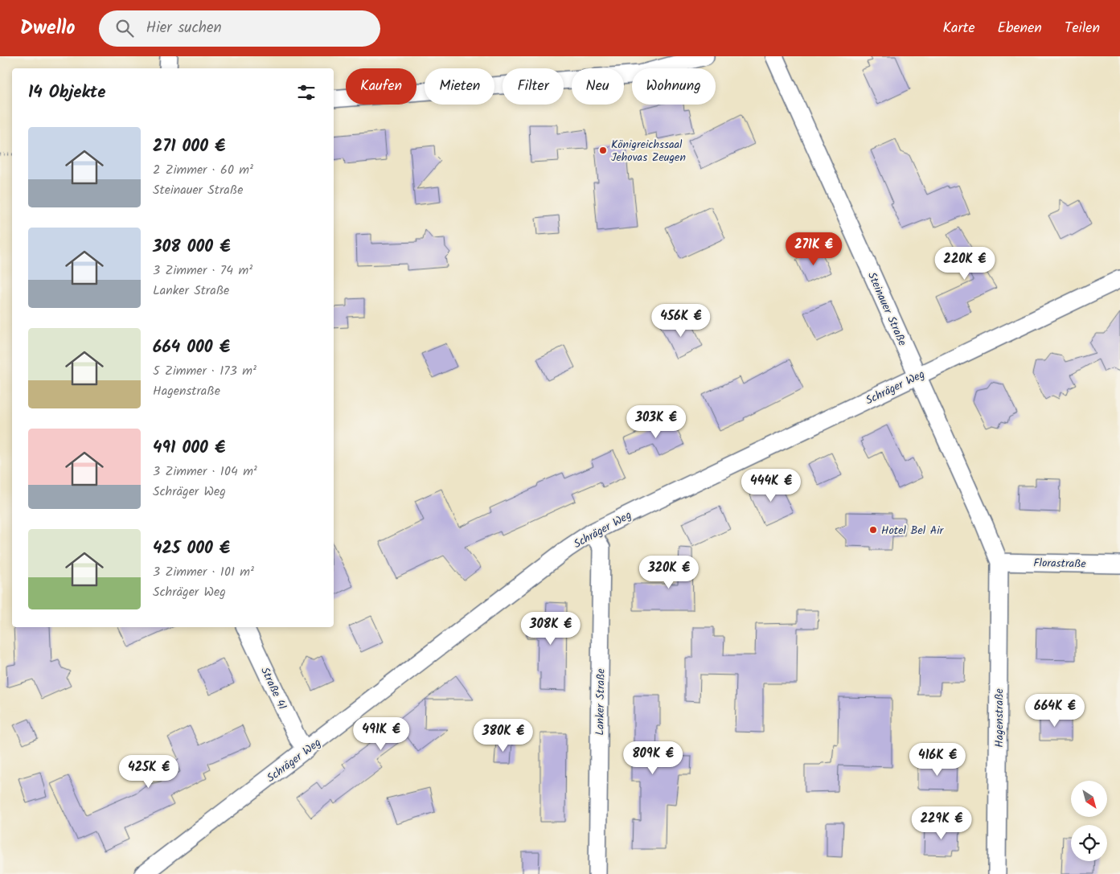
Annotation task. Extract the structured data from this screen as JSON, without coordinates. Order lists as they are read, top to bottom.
{
  "streets": {
    "street": [
      "Steinauer Straße",
      "Schräger Weg",
      "Florastraße",
      "Straße 41",
      "Lanker Straße",
      "Hagenstraße"
    ]
  },
  "crossings": [
    ["Steinauer Straße", "Schräger Weg"],
    ["Steinauer Straße", "Florastraße"],
    ["Steinauer Straße", "Hagenstraße"],
    ["Schräger Weg", "Straße 41"],
    ["Schräger Weg", "Lanker Straße"],
    ["Florastraße", "Hagenstraße"]
  ],
  "places": ["Königreichssaal Jehovas Zeugen", "Hotel Bel Air"],
  "north": "bottom right",
  "page": {
    "header": "Dwello",
    "search": "Hier suchen",
    "nav": ["Karte", "Ebenen", "Teilen"],
    "chip": [
      "Kaufen",
      "Mieten",
      "Filter",
      "Neu",
      "Wohnung"
    ],
    "heading": "14 Objekte",
    "list": [
      {
        "name": "271 000 €",
        "note": "2 Zimmer · 60 m² · Steinauer Straße"
      },
      {
        "name": "308 000 €",
        "note": "3 Zimmer · 74 m² · Lanker Straße"
      },
      {
        "name": "664 000 €",
        "note": "5 Zimmer · 173 m² · Hagenstraße"
      },
      {
        "name": "491 000 €",
        "note": "3 Zimmer · 104 m² · Schräger Weg"
      },
      {
        "name": "425 000 €",
        "note": "3 Zimmer · 101 m² · Schräger Weg"
      }
    ],
    "price": [
      "271K €",
      "220K €",
      "456K €",
      "303K €",
      "444K €",
      "320K €",
      "308K €",
      "664K €",
      "491K €",
      "380K €",
      "809K €",
      "416K €",
      "425K €",
      "229K €"
    ]
  }
}
